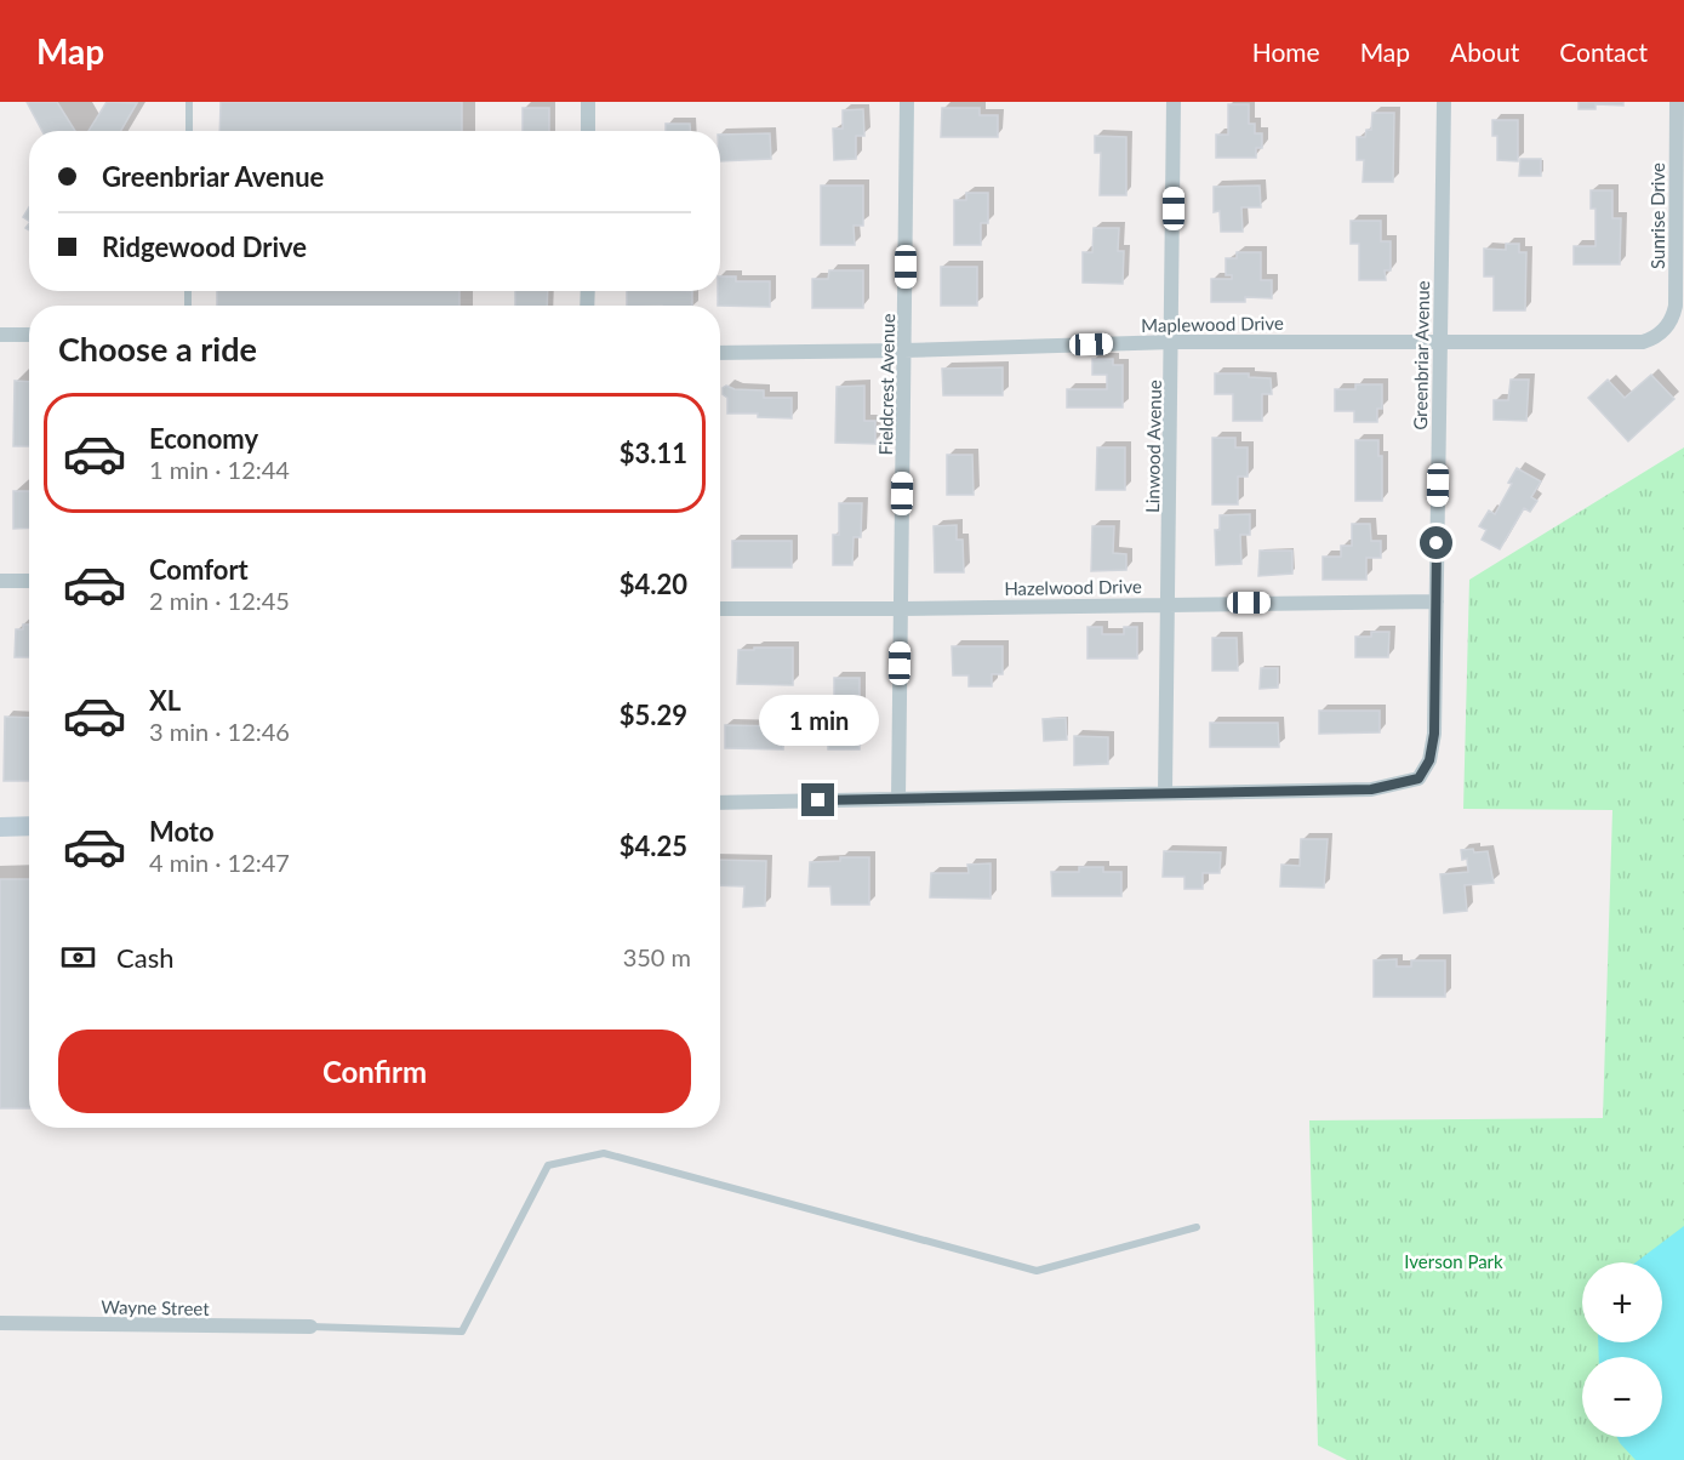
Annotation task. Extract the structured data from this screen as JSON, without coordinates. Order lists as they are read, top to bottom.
{
  "streets": {
    "street": [
      "Sunrise Drive",
      "Maplewood Drive",
      "Greenbriar Avenue",
      "Fieldcrest Avenue",
      "Linwood Avenue",
      "Hazelwood Drive",
      "Wayne Street"
    ]
  },
  "crossings": [
    ["Sunrise Drive", "Maplewood Drive"],
    ["Maplewood Drive", "Greenbriar Avenue"],
    ["Maplewood Drive", "Fieldcrest Avenue"],
    ["Maplewood Drive", "Linwood Avenue"],
    ["Greenbriar Avenue", "Linwood Avenue"],
    ["Greenbriar Avenue", "Hazelwood Drive"],
    ["Fieldcrest Avenue", "Hazelwood Drive"],
    ["Linwood Avenue", "Hazelwood Drive"]
  ],
  "parks": ["Iverson Park"],
  "page": {
    "header": "Map",
    "nav": [
      "Home",
      "Map",
      "About",
      "Contact"
    ],
    "banner": ["Greenbriar Avenue", "Ridgewood Drive"],
    "heading": "Choose a ride",
    "list": [
      {
        "name": "Economy",
        "note": "1 min · 12:44",
        "value": "$3.11"
      },
      {
        "name": "Comfort",
        "note": "2 min · 12:45",
        "value": "$4.20"
      },
      {
        "name": "XL",
        "note": "3 min · 12:46",
        "value": "$5.29"
      },
      {
        "name": "Moto",
        "note": "4 min · 12:47",
        "value": "$4.25"
      }
    ],
    "bubble": "1 min",
    "pay": ["Cash", "350 m"],
    "buttons": "Confirm",
    "map_buttons": ["+", "−"]
  }
}
